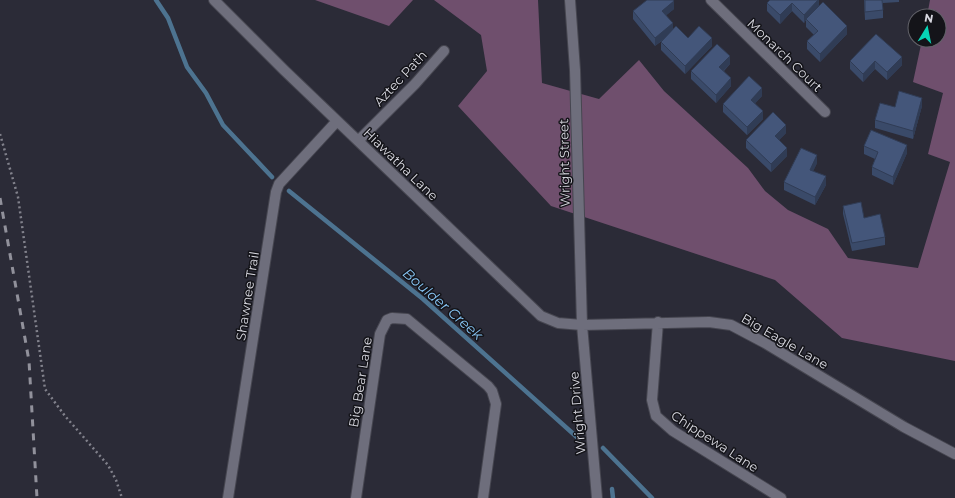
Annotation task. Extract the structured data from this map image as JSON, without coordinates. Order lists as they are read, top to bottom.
{
  "streets": {
    "street": [
      "Monarch Court",
      "Aztec Path",
      "Wright Street",
      "Hiawatha Lane",
      "Shawnee Trail",
      "Big Eagle Lane",
      "Big Bear Lane",
      "Wright Drive",
      "Chippewa Lane"
    ]
  },
  "crossings": [
    ["Aztec Path", "Hiawatha Lane"],
    ["Wright Street", "Hiawatha Lane"],
    ["Wright Street", "Big Eagle Lane"],
    ["Wright Street", "Wright Drive"],
    ["Hiawatha Lane", "Shawnee Trail"],
    ["Hiawatha Lane", "Big Eagle Lane"],
    ["Hiawatha Lane", "Wright Drive"],
    ["Big Eagle Lane", "Wright Drive"],
    ["Big Eagle Lane", "Chippewa Lane"]
  ],
  "water": ["Boulder Creek"],
  "north": "top"
}
